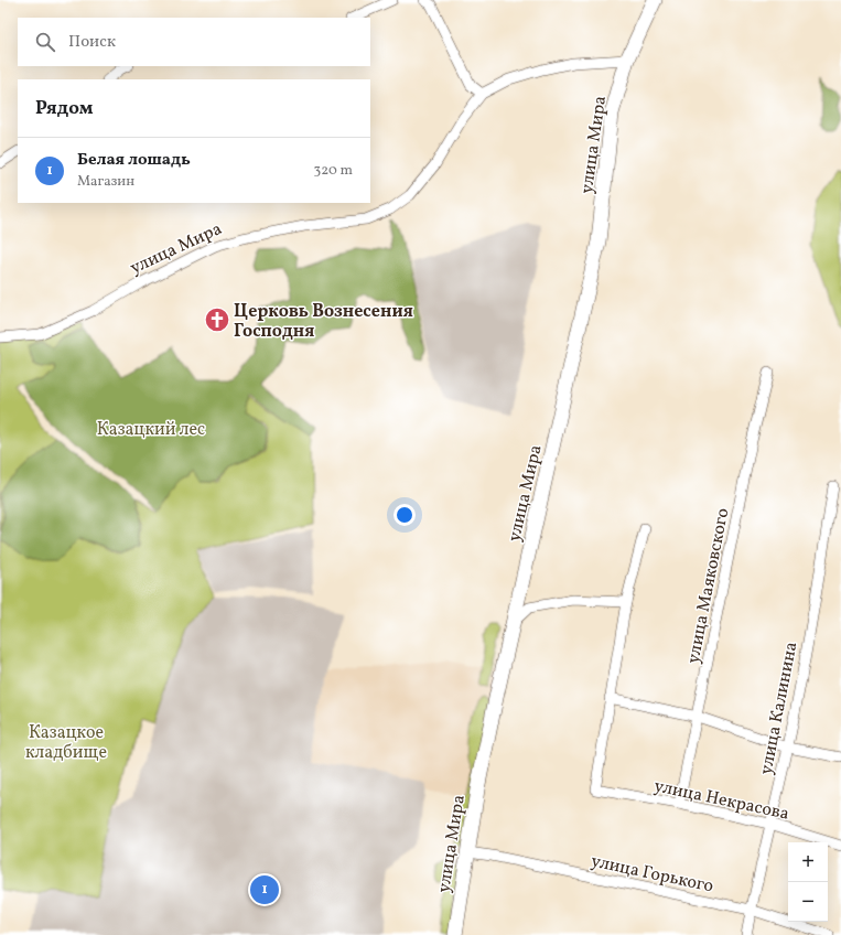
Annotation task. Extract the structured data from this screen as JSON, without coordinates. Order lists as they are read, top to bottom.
{
  "streets": {
    "main road": ["улица Мира"],
    "street": [
      "улица Маяковского",
      "улица Калинина",
      "улица Некрасова",
      "улица Горького"
    ]
  },
  "crossings": [
    ["улица Мира", "улица Горького"],
    ["улица Маяковского", "улица Некрасова"],
    ["улица Калинина", "улица Некрасова"],
    ["улица Калинина", "улица Горького"]
  ],
  "parks": ["Казацкий лес", "Казацкое кладбище"],
  "places": {
    "church": ["Церковь Вознесения Господня"]
  },
  "page": {
    "search": "Поиск",
    "heading": "Рядом",
    "list": [
      {
        "mark": "1",
        "name": "Белая лошадь",
        "note": "Магазин",
        "value": "320 m"
      }
    ],
    "map_buttons": ["+", "−"],
    "pins": "1"
  }
}
